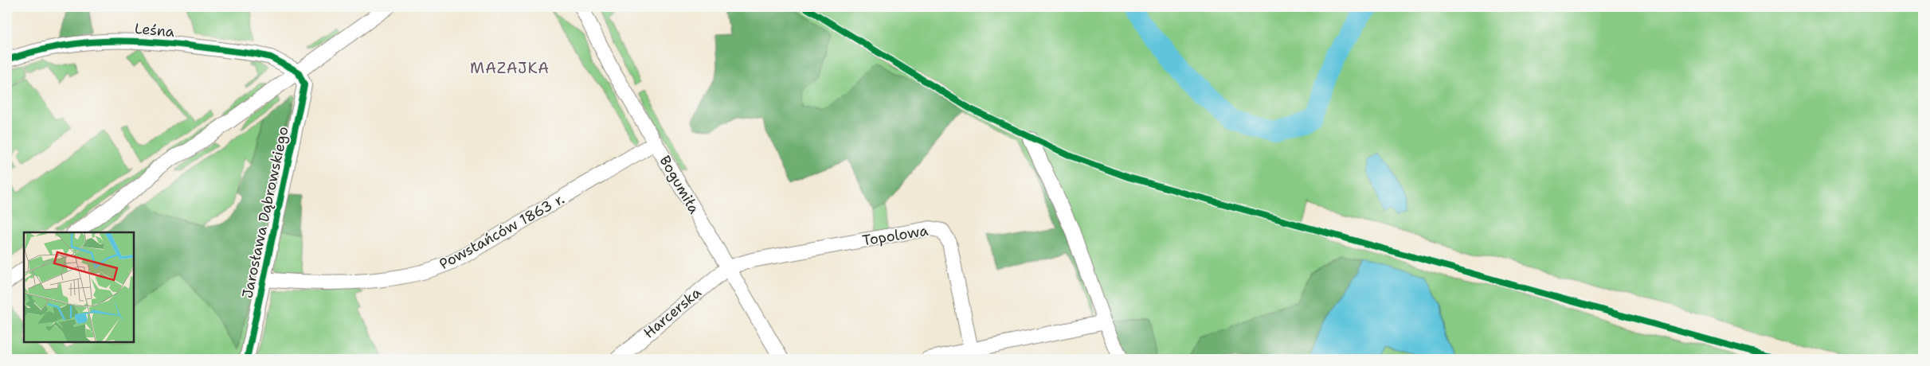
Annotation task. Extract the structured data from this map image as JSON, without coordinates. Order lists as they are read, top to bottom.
{
  "streets": {
    "street": [
      "Leśna",
      "Bogumiła",
      "Jarosława Dąbrowskiego",
      "Powstańców 1863 r.",
      "Topolowa",
      "Harcerska"
    ]
  },
  "crossings": [
    ["Leśna", "Jarosława Dąbrowskiego"],
    ["Bogumiła", "Powstańców 1863 r."],
    ["Bogumiła", "Topolowa"],
    ["Bogumiła", "Harcerska"],
    ["Jarosława Dąbrowskiego", "Powstańców 1863 r."],
    ["Topolowa", "Harcerska"]
  ],
  "districts": ["MAZAJKA"]
}
